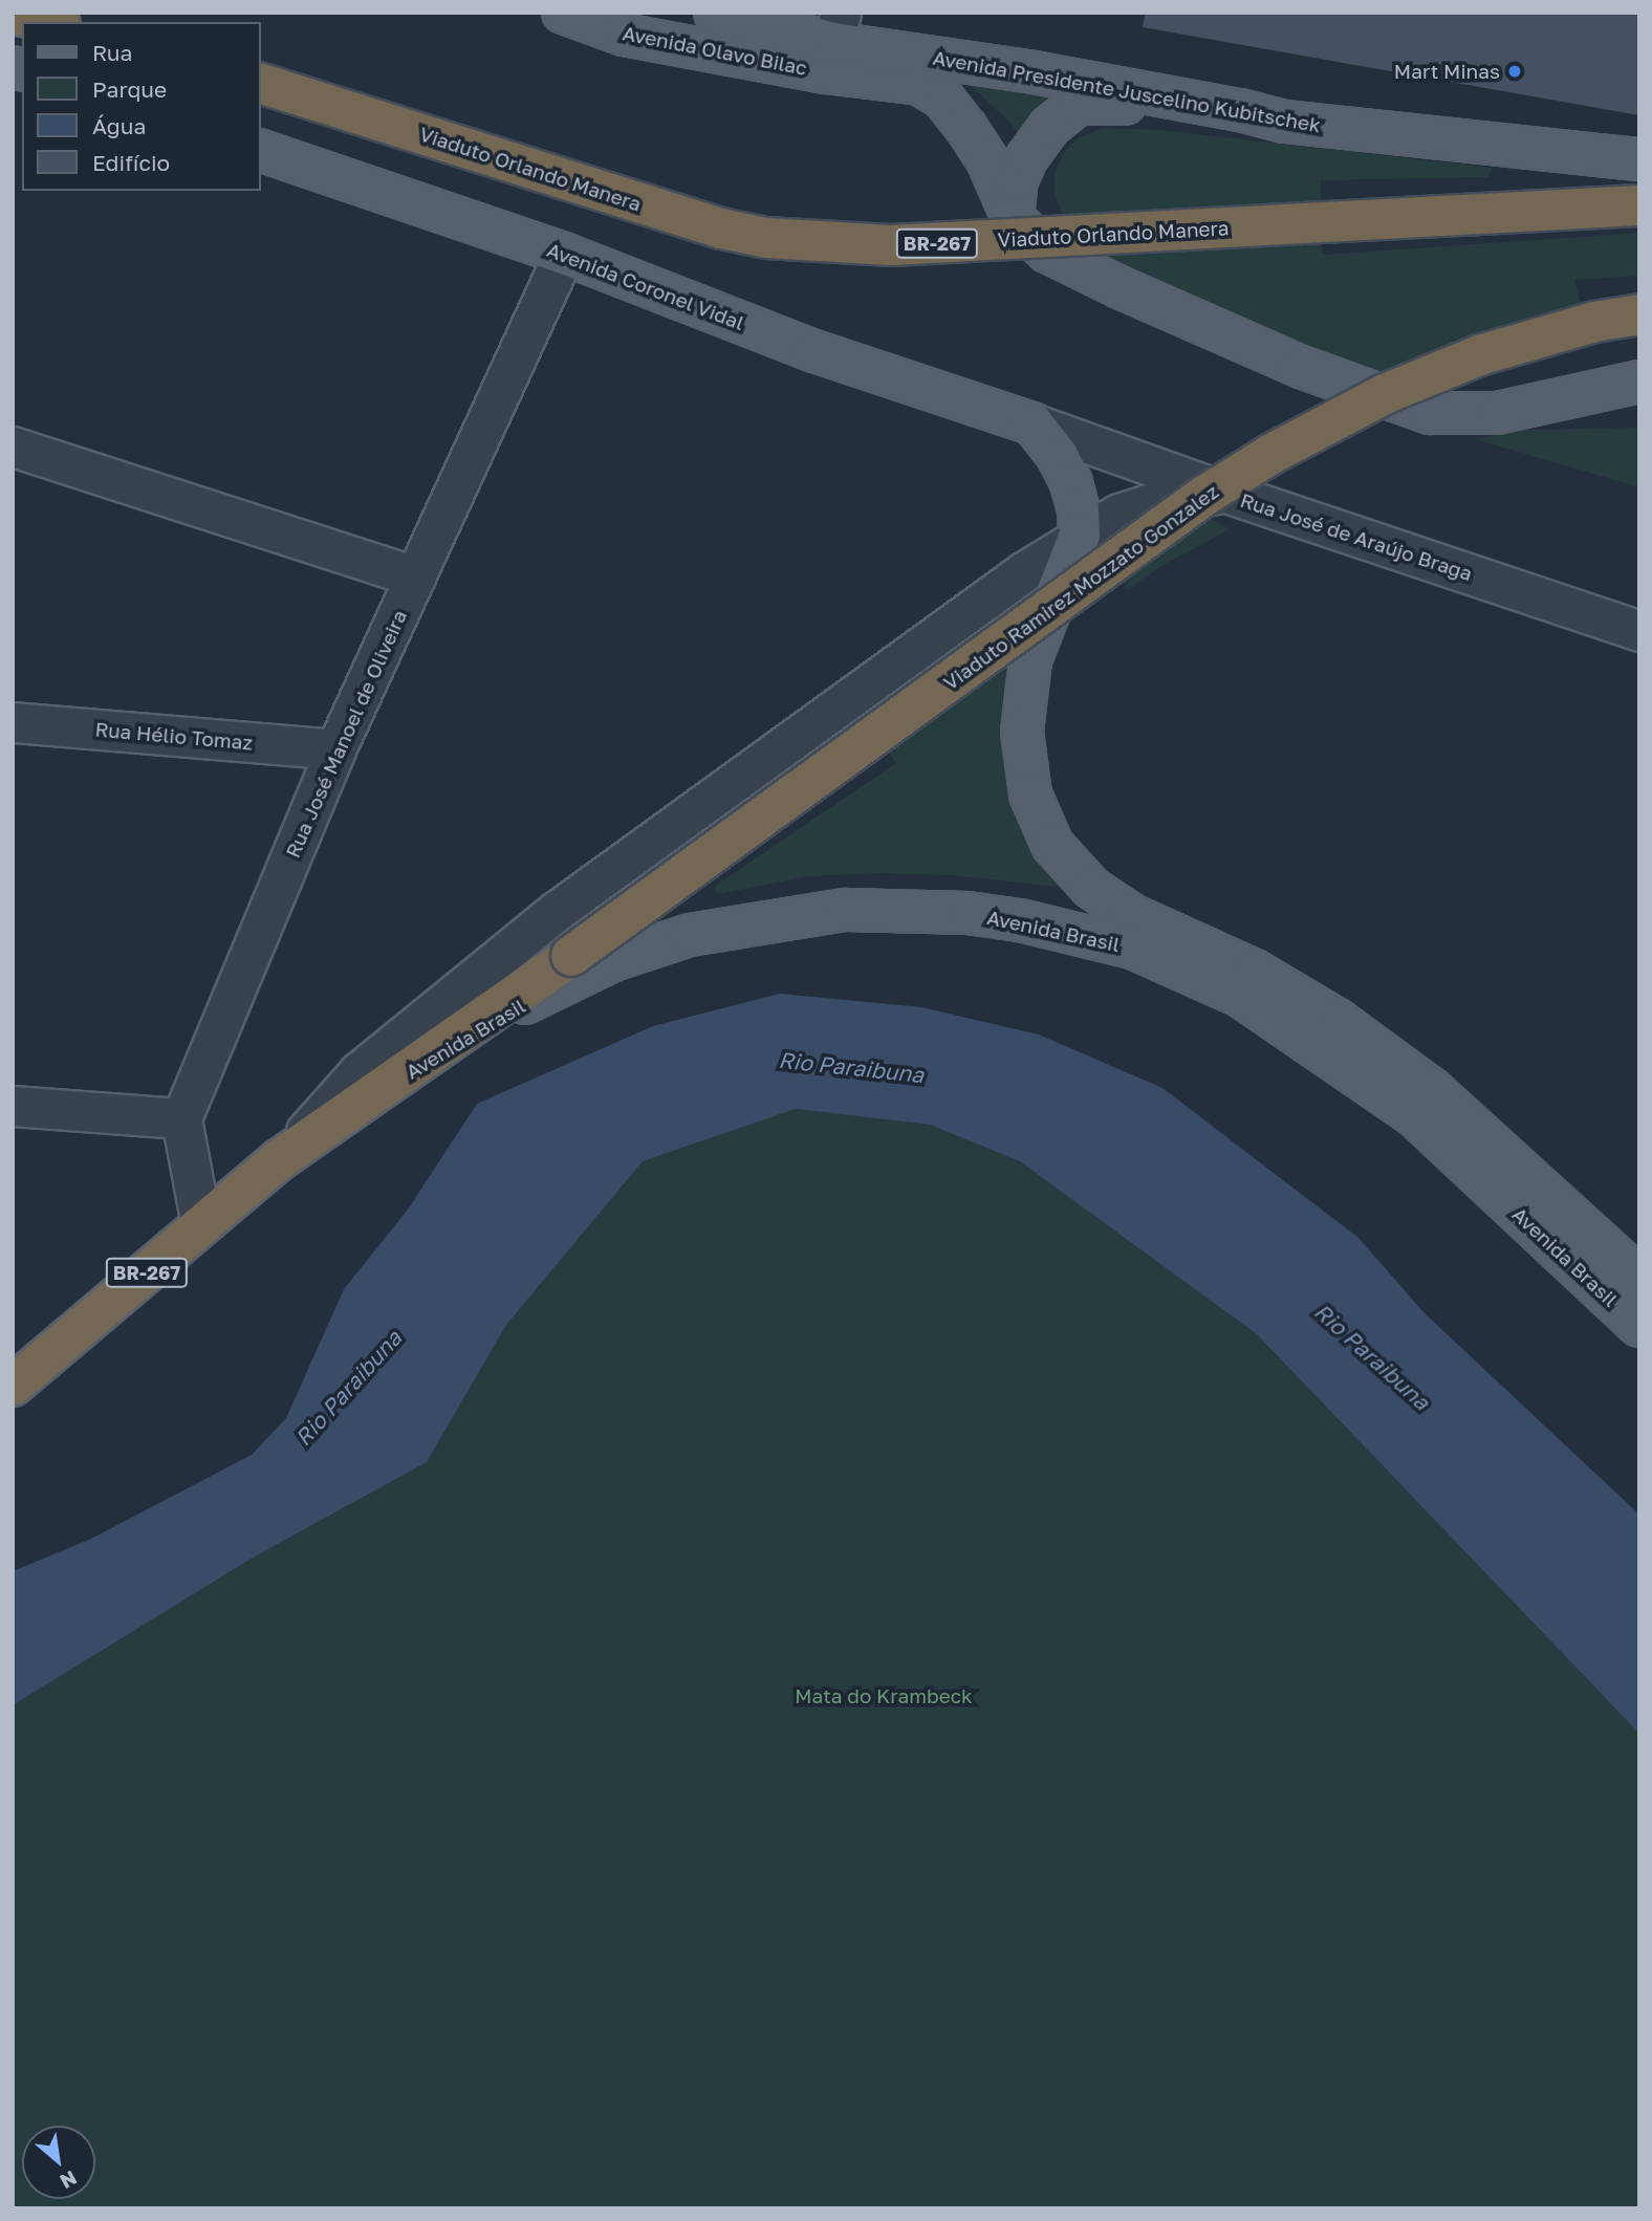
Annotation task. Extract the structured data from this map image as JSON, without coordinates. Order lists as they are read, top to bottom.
{
  "streets": {
    "highway": [
      "Viaduto Orlando Manera",
      "BR-267",
      "Viaduto Ramirez Mozzato Gonzalez",
      "Avenida Brasil"
    ],
    "main road": ["Avenida Olavo Bilac", "Avenida Presidente Juscelino Kubitschek", "Avenida Coronel Vidal"],
    "street": ["Rua José de Araújo Braga", "Rua José Manoel de Oliveira", "Rua Hélio Tomaz"]
  },
  "crossings": [
    ["Avenida Olavo Bilac", "Avenida Presidente Juscelino Kubitschek"],
    ["Avenida Coronel Vidal", "Rua José de Araújo Braga"],
    ["Avenida Coronel Vidal", "Rua José Manoel de Oliveira"],
    ["Avenida Coronel Vidal", "Avenida Brasil"],
    ["Rua José de Araújo Braga", "Avenida Brasil"],
    ["Viaduto Ramirez Mozzato Gonzalez", "Avenida Brasil"],
    ["Rua José Manoel de Oliveira", "Rua Hélio Tomaz"]
  ],
  "water": ["Rio Paraibuna"],
  "parks": ["Mata do Krambeck"],
  "places": ["Mart Minas"],
  "legend": [
    "Rua",
    "Parque",
    "Água",
    "Edifício"
  ],
  "north": "bottom right"
}
